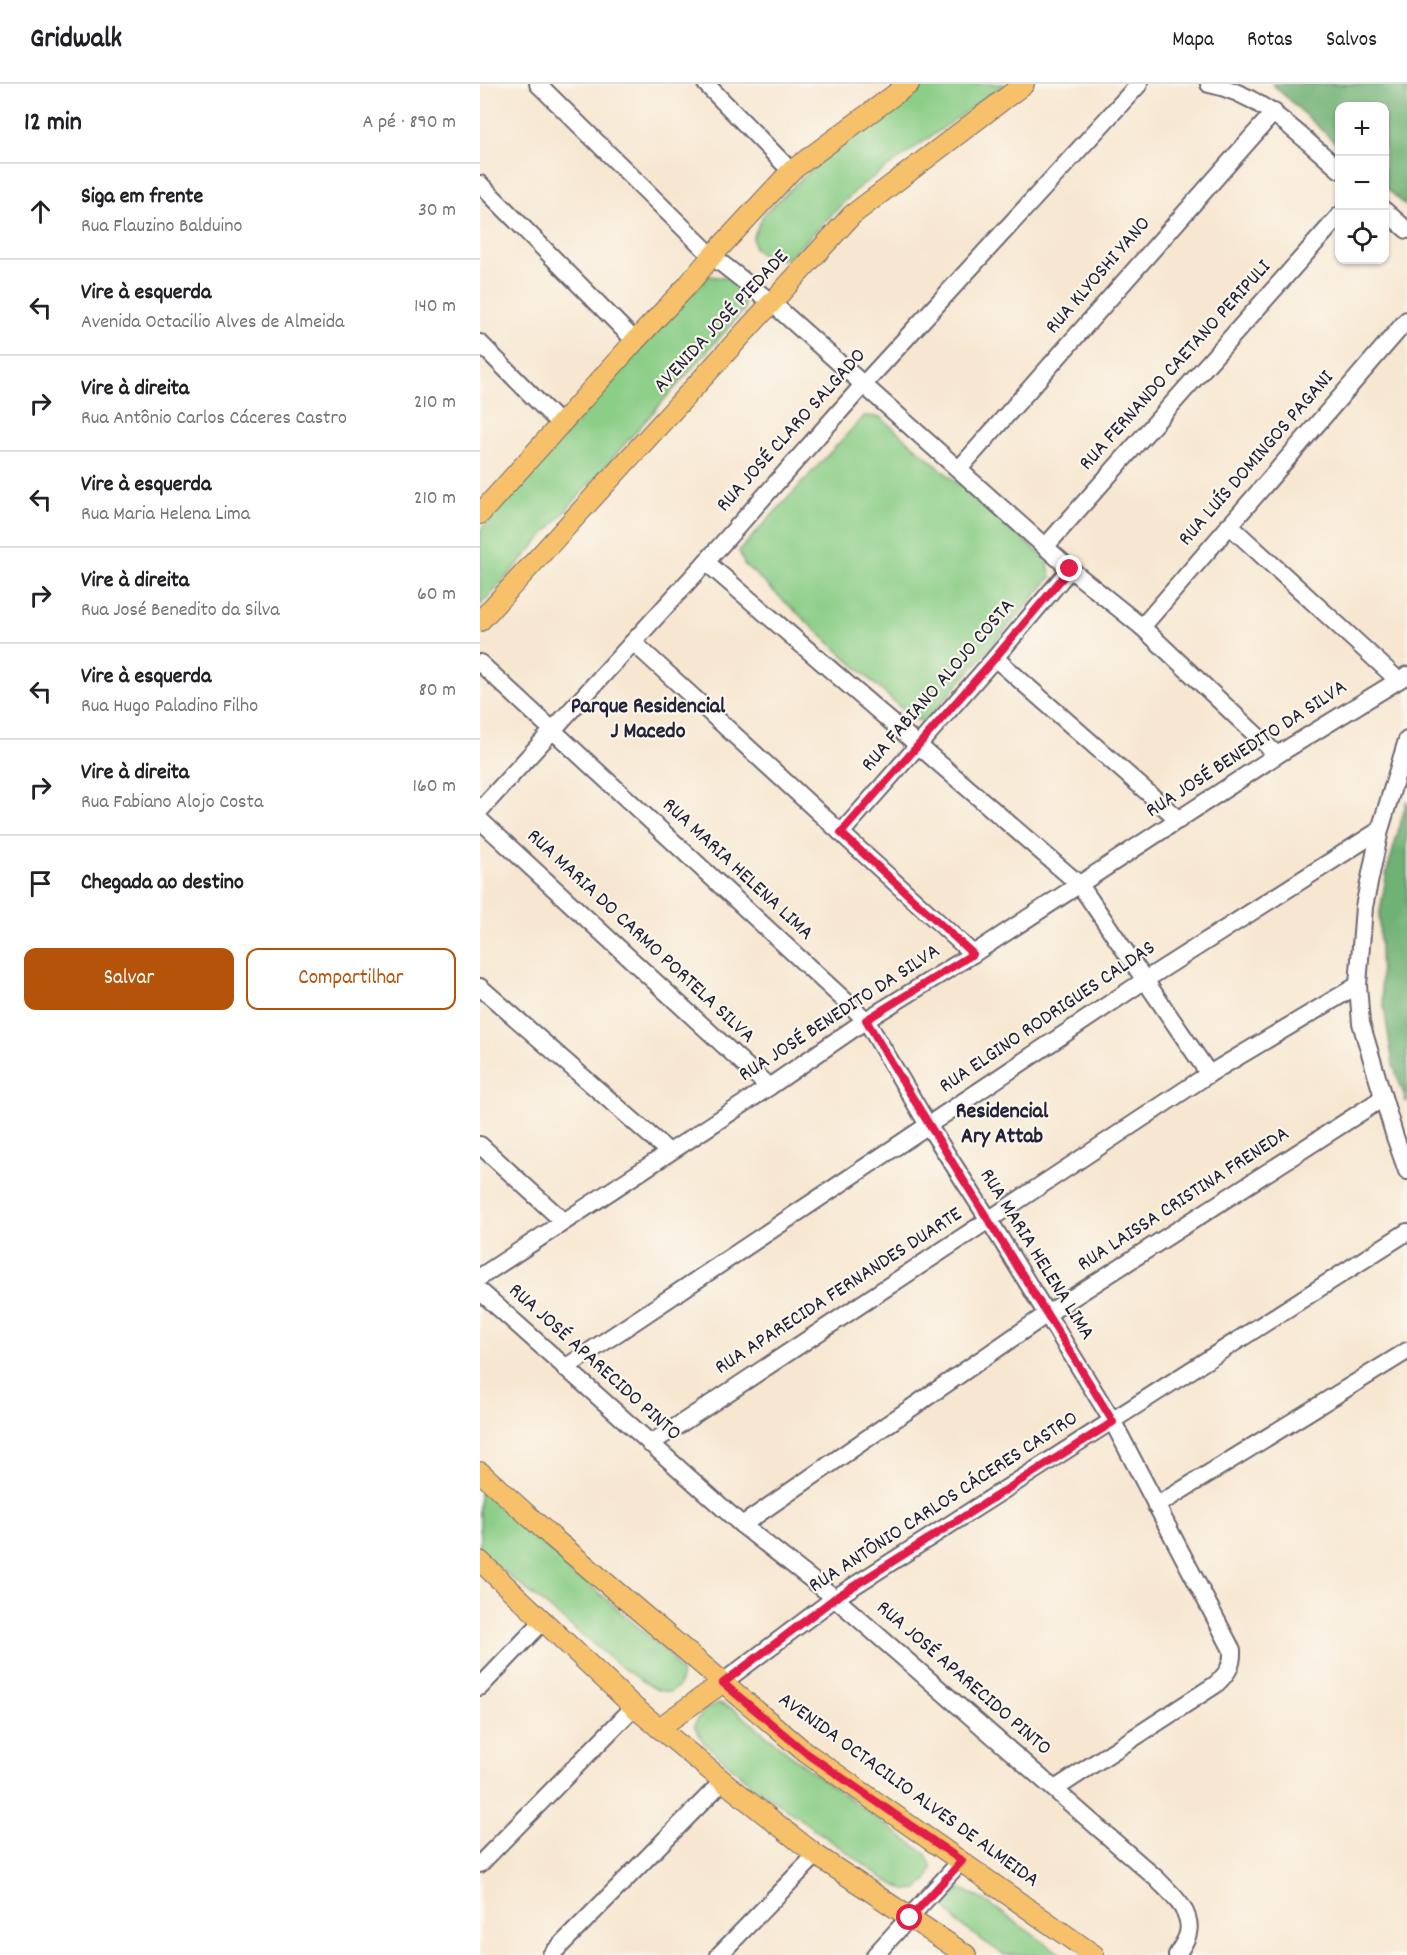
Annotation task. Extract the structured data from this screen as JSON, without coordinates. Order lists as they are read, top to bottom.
{
  "streets": {
    "main road": ["AVENIDA JOSÉ PIEDADE", "AVENIDA OCTACILIO ALVES DE ALMEIDA"],
    "street": [
      "RUA KLYOSHI YANO",
      "RUA FERNANDO CAETANO PERIPULI",
      "RUA JOSÉ CLARO SALGADO",
      "RUA LUÍS DOMINGOS PAGANI",
      "RUA FABIANO ALOJO COSTA",
      "RUA JOSÉ BENEDITO DA SILVA",
      "RUA MARIA HELENA LIMA",
      "RUA MARIA DO CARMO PORTELA SILVA",
      "RUA ELGINO RODRIGUES CALDAS",
      "RUA LAISSA CRISTINA FRENEDA",
      "RUA APARECIDA FERNANDES DUARTE",
      "RUA JOSÉ APARECIDO PINTO",
      "RUA ANTÔNIO CARLOS CÁCERES CASTRO"
    ]
  },
  "crossings": [
    ["RUA JOSÉ CLARO SALGADO", "RUA MARIA HELENA LIMA"],
    ["RUA JOSÉ BENEDITO DA SILVA", "RUA MARIA HELENA LIMA"],
    ["RUA JOSÉ BENEDITO DA SILVA", "RUA MARIA DO CARMO PORTELA SILVA"],
    ["RUA MARIA HELENA LIMA", "RUA ELGINO RODRIGUES CALDAS"],
    ["RUA MARIA HELENA LIMA", "RUA LAISSA CRISTINA FRENEDA"],
    ["RUA MARIA HELENA LIMA", "RUA APARECIDA FERNANDES DUARTE"],
    ["RUA MARIA HELENA LIMA", "RUA JOSÉ APARECIDO PINTO"],
    ["RUA MARIA HELENA LIMA", "RUA ANTÔNIO CARLOS CÁCERES CASTRO"],
    ["RUA ELGINO RODRIGUES CALDAS", "RUA JOSÉ APARECIDO PINTO"],
    ["RUA LAISSA CRISTINA FRENEDA", "RUA JOSÉ APARECIDO PINTO"],
    ["RUA APARECIDA FERNANDES DUARTE", "RUA JOSÉ APARECIDO PINTO"],
    ["RUA JOSÉ APARECIDO PINTO", "RUA ANTÔNIO CARLOS CÁCERES CASTRO"],
    ["RUA ANTÔNIO CARLOS CÁCERES CASTRO", "AVENIDA OCTACILIO ALVES DE ALMEIDA"]
  ],
  "districts": ["Parque Residencial J Macedo", "Residencial Ary Attab"],
  "page": {
    "header": "Gridwalk",
    "nav": ["Mapa", "Rotas", "Salvos"],
    "heading": ["12 min", "A pé · 890 m"],
    "map_buttons": ["+", "−"],
    "list": [
      ["Siga em frente", "Rua Flauzino Balduino", "30 m"],
      ["Vire à esquerda", "Avenida Octacilio Alves de Almeida", "140 m"],
      ["Vire à direita", "Rua Antônio Carlos Cáceres Castro", "210 m"],
      ["Vire à esquerda", "Rua Maria Helena Lima", "210 m"],
      ["Vire à direita", "Rua José Benedito da Silva", "60 m"],
      ["Vire à esquerda", "Rua Hugo Paladino Filho", "80 m"],
      ["Vire à direita", "Rua Fabiano Alojo Costa", "160 m"],
      "Chegada ao destino"
    ],
    "buttons": ["Salvar", "Compartilhar"]
  }
}
